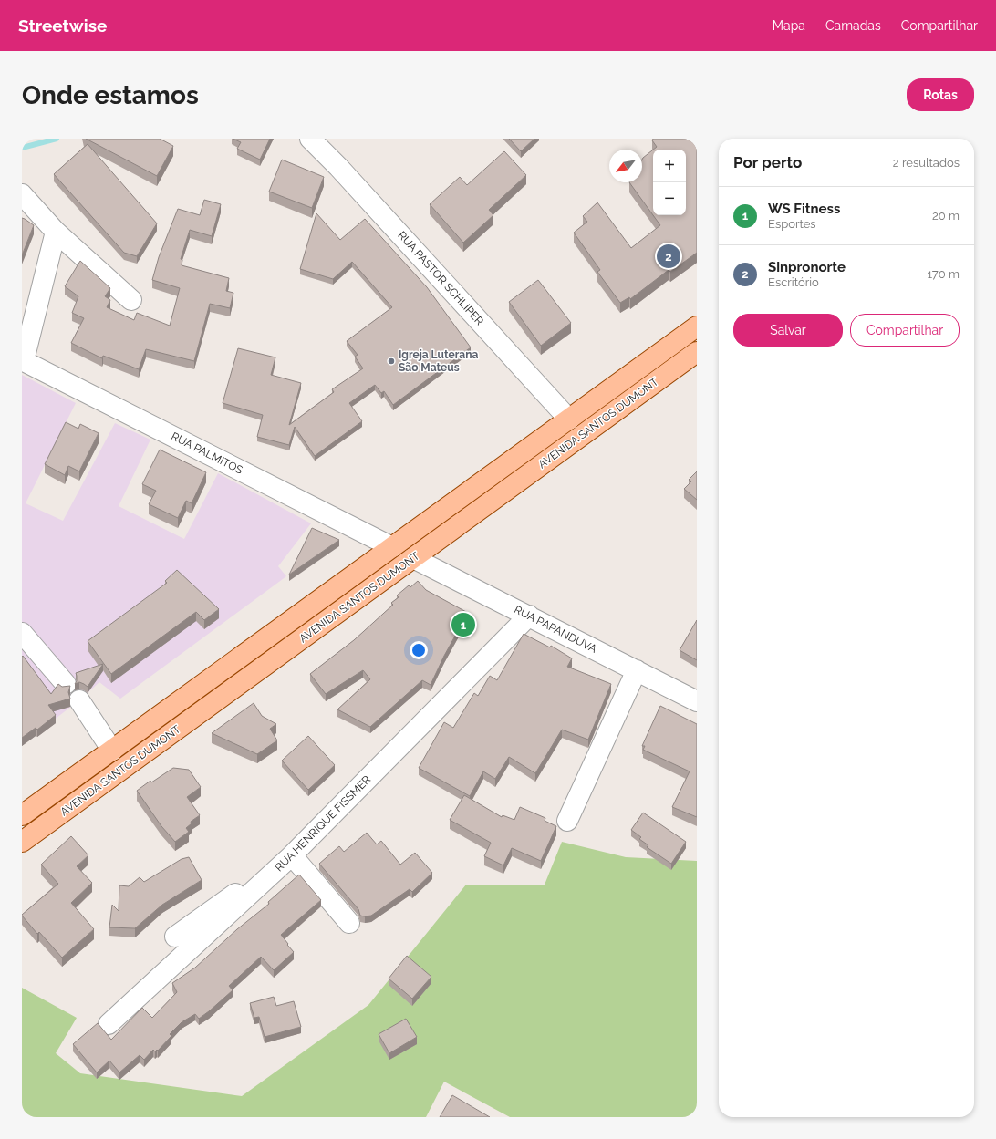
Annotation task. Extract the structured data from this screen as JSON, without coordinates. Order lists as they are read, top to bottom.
{
  "streets": {
    "main road": ["AVENIDA SANTOS DUMONT"],
    "street": [
      "RUA PASTOR SCHLIPER",
      "RUA PALMITOS",
      "RUA PAPANDUVA",
      "RUA HENRIQUE FISSMER"
    ]
  },
  "crossings": [
    ["RUA PASTOR SCHLIPER", "AVENIDA SANTOS DUMONT"],
    ["AVENIDA SANTOS DUMONT", "RUA PALMITOS"],
    ["AVENIDA SANTOS DUMONT", "RUA PAPANDUVA"],
    ["RUA PAPANDUVA", "RUA HENRIQUE FISSMER"]
  ],
  "places": ["Igreja Luterana São Mateus"],
  "north": "bottom left",
  "page": {
    "header": "Streetwise",
    "nav": ["Mapa", "Camadas", "Compartilhar"],
    "buttons": [
      "Rotas",
      ["Salvar", "Compartilhar"]
    ],
    "title": "Onde estamos",
    "heading": ["Por perto", "2 resultados"],
    "map_buttons": ["+", "−"],
    "list": [
      {
        "mark": "1",
        "name": "WS Fitness",
        "note": "Esportes",
        "value": "20 m"
      },
      {
        "mark": "2",
        "name": "Sinpronorte",
        "note": "Escritório",
        "value": "170 m"
      }
    ],
    "pins": ["2", "1"]
  }
}
